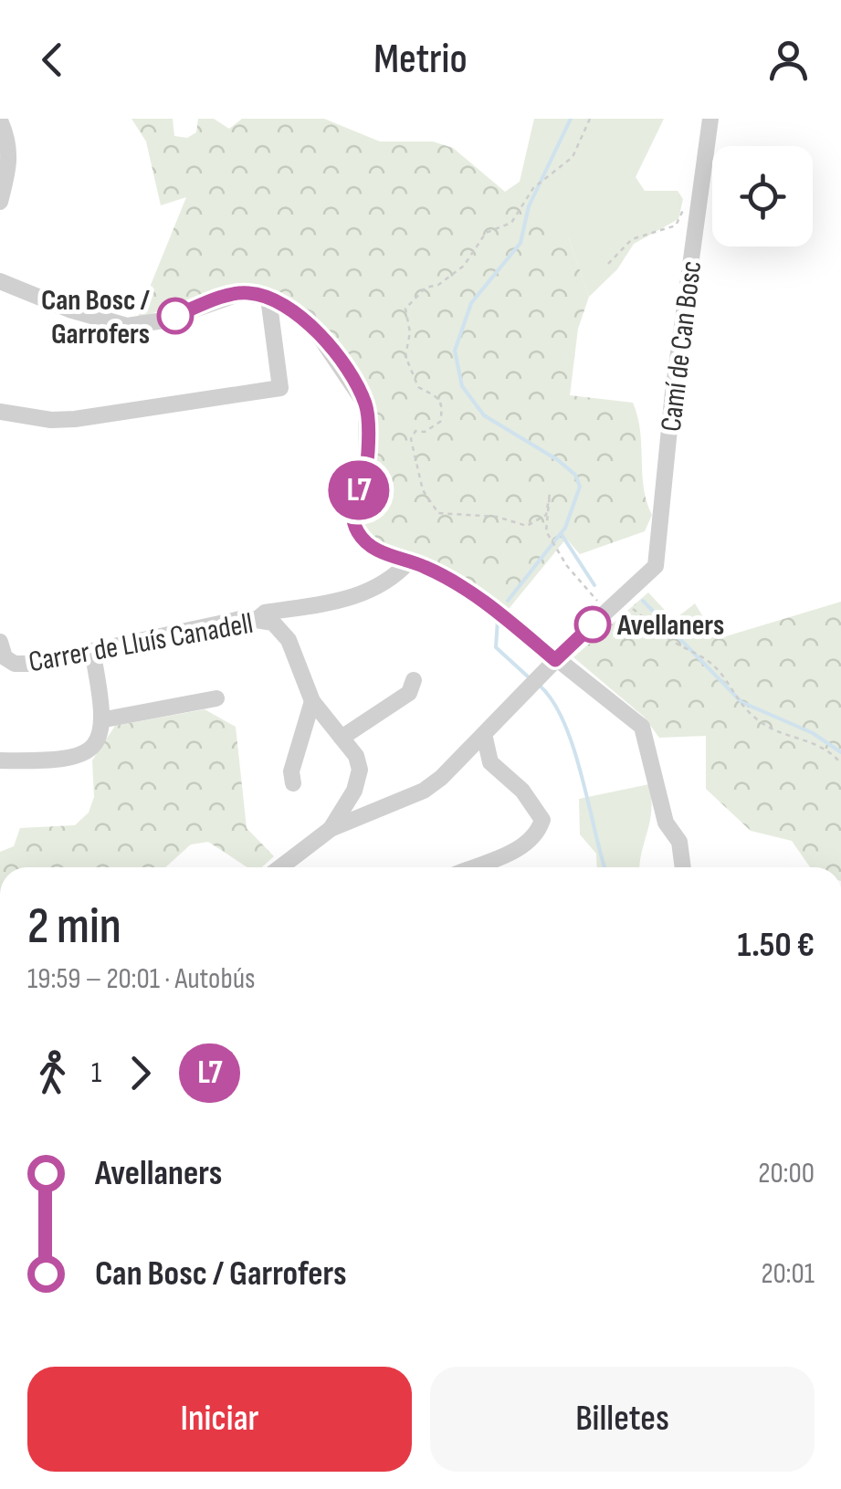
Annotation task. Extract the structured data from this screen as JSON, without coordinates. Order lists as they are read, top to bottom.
{
  "streets": {
    "street": ["Camí de Can Bosc", "Carrer de Lluís Canadell"]
  },
  "crossings": [
    ["Camí de Can Bosc", "Carrer de Lluís Canadell"]
  ],
  "places": ["Can Bosc / Garrofers", "Avellaners"],
  "lines": ["bus line L7"],
  "page": {
    "header": "Metrio",
    "on_map": "L7",
    "heading": ["2 min", "19:59 – 20:01 · Autobús", "1.50 €"],
    "legs": ["1", "L7"],
    "list": [
      {
        "name": "Avellaners",
        "value": "20:00"
      },
      {
        "name": "Can Bosc / Garrofers",
        "value": "20:01"
      }
    ],
    "buttons": ["Iniciar", "Billetes"]
  }
}
